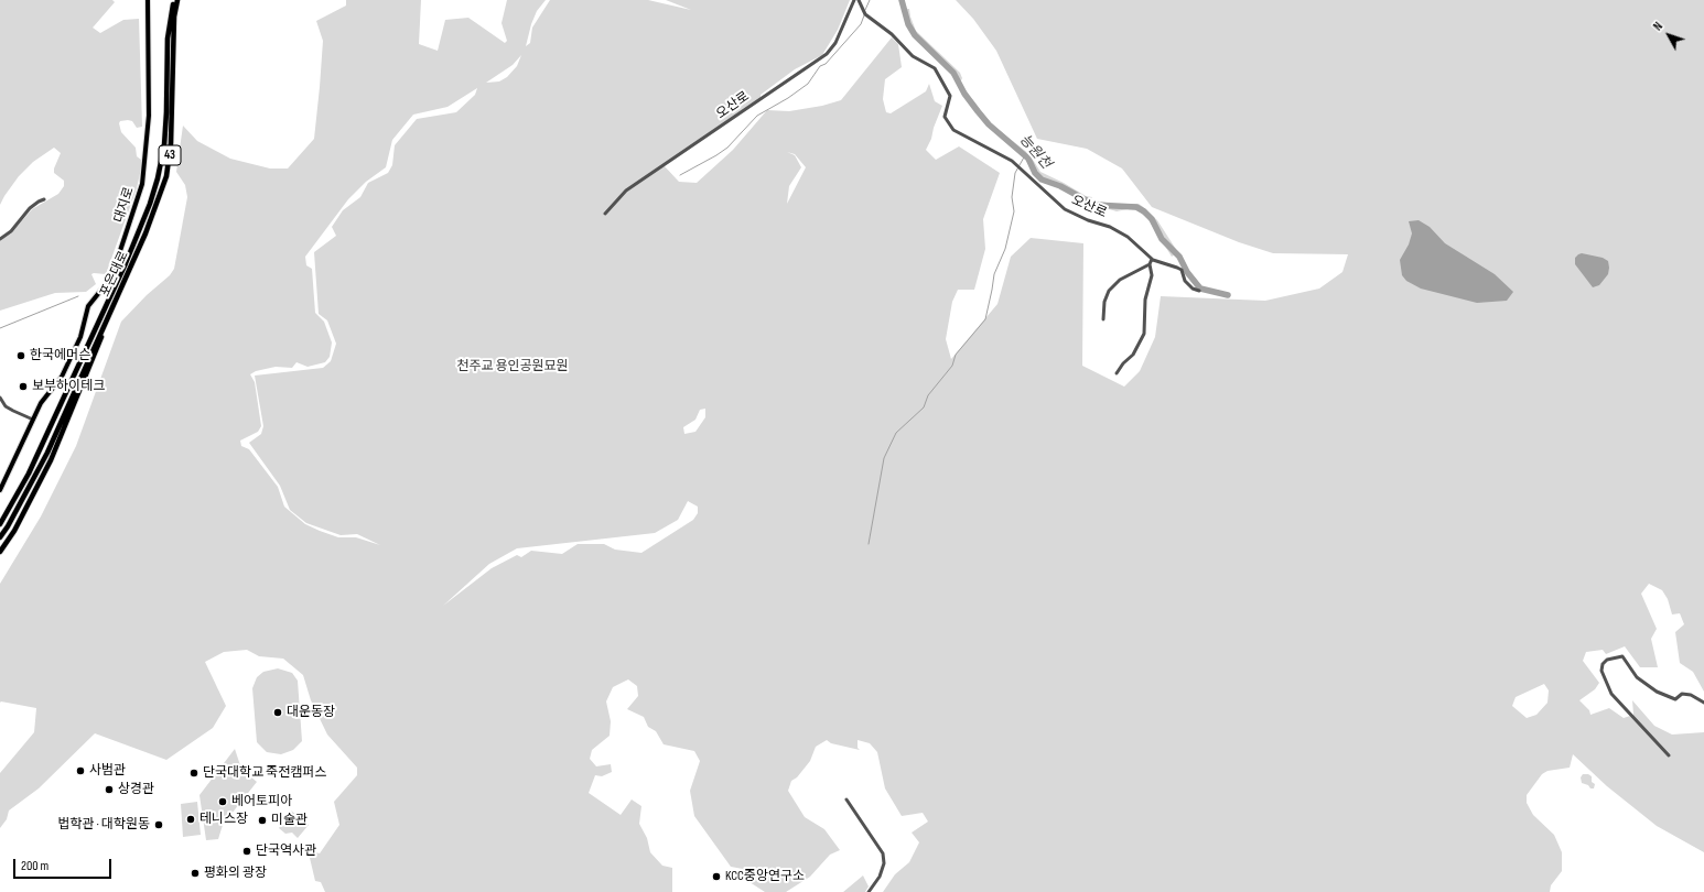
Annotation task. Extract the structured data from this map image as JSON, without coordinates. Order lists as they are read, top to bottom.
{
  "streets": {
    "highway": ["43", "포은대로"],
    "main road": ["대지로"],
    "street": ["오산로"]
  },
  "water": ["능원천"],
  "parks": ["천주교 용인공원묘원"],
  "places": [
    "한국에머슨",
    "보부하이테크",
    "대운동장",
    "사범관",
    "단국대학교 죽전캠퍼스",
    "상경관",
    "베어토피아",
    "테니스장",
    "미술관",
    "법학관 · 대학원동",
    "단국역사관",
    "평화의 광장",
    "KCC중앙연구소"
  ],
  "scale_bar": "200 m",
  "north": "top left"
}
